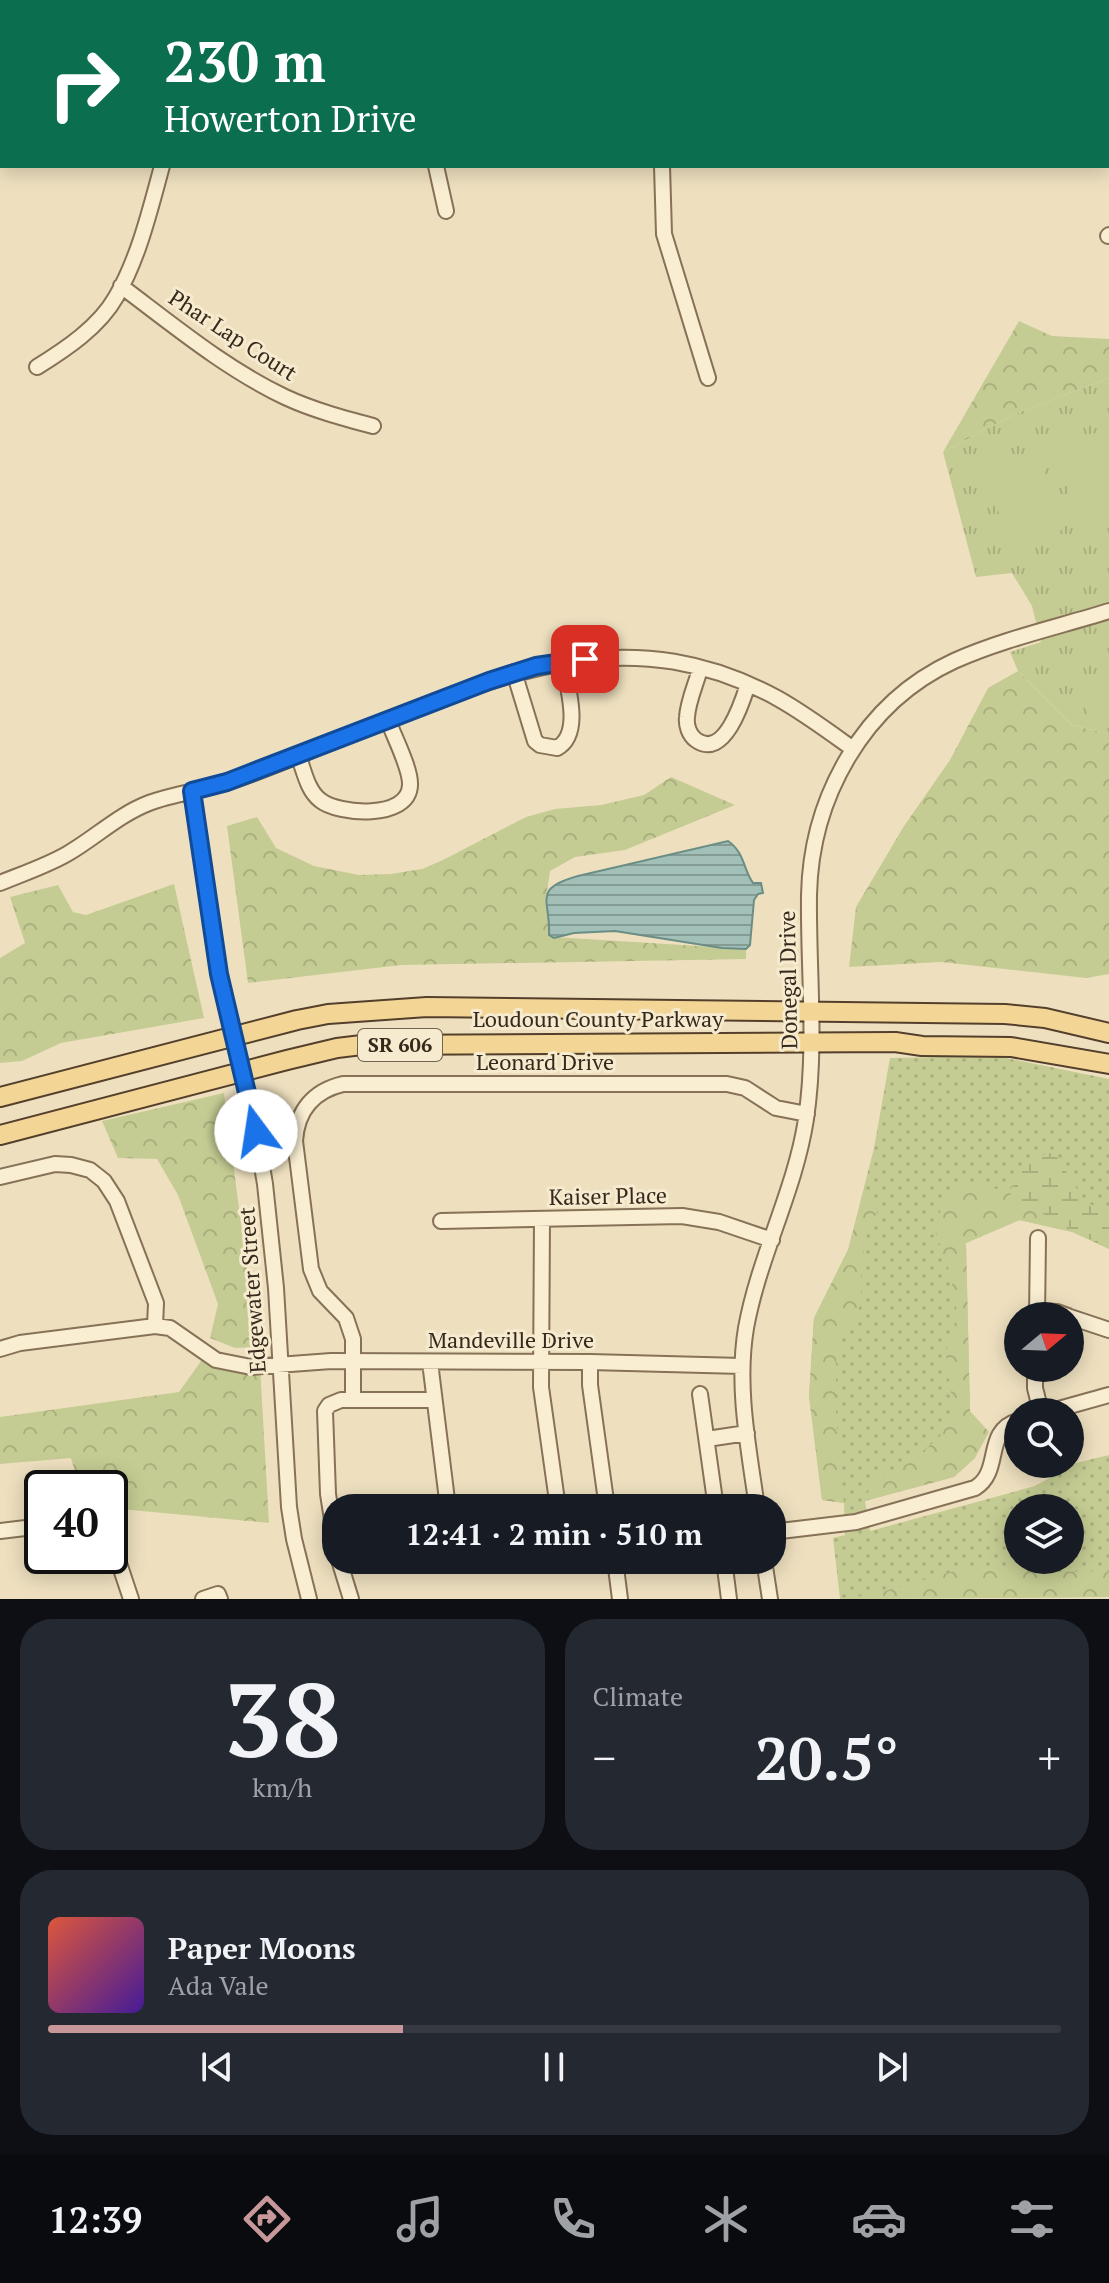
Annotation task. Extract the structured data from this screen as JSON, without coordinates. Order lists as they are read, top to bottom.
{
  "streets": {
    "main road": ["Loudoun County Parkway", "SR 606"],
    "street": [
      "Phar Lap Court",
      "Donegal Drive",
      "Leonard Drive",
      "Kaiser Place",
      "Edgewater Street",
      "Mandeville Drive"
    ]
  },
  "crossings": [
    ["Donegal Drive", "Loudoun County Parkway"],
    ["Donegal Drive", "Leonard Drive"],
    ["Donegal Drive", "Kaiser Place"],
    ["Donegal Drive", "Mandeville Drive"],
    ["Loudoun County Parkway", "Edgewater Street"],
    ["Leonard Drive", "Mandeville Drive"],
    ["Edgewater Street", "Mandeville Drive"]
  ],
  "north": "right",
  "page": {
    "turn": ["230 m", "Howerton Drive"],
    "limit": "40",
    "trip": "12:41 · 2 min · 510 m",
    "tile": [
      ["38", "km/h"],
      "Climate"
    ],
    "heat": ["−", "20.5°", "+"],
    "song": ["Paper Moons", "Ada Vale"],
    "tabs": "12:39"
  }
}
